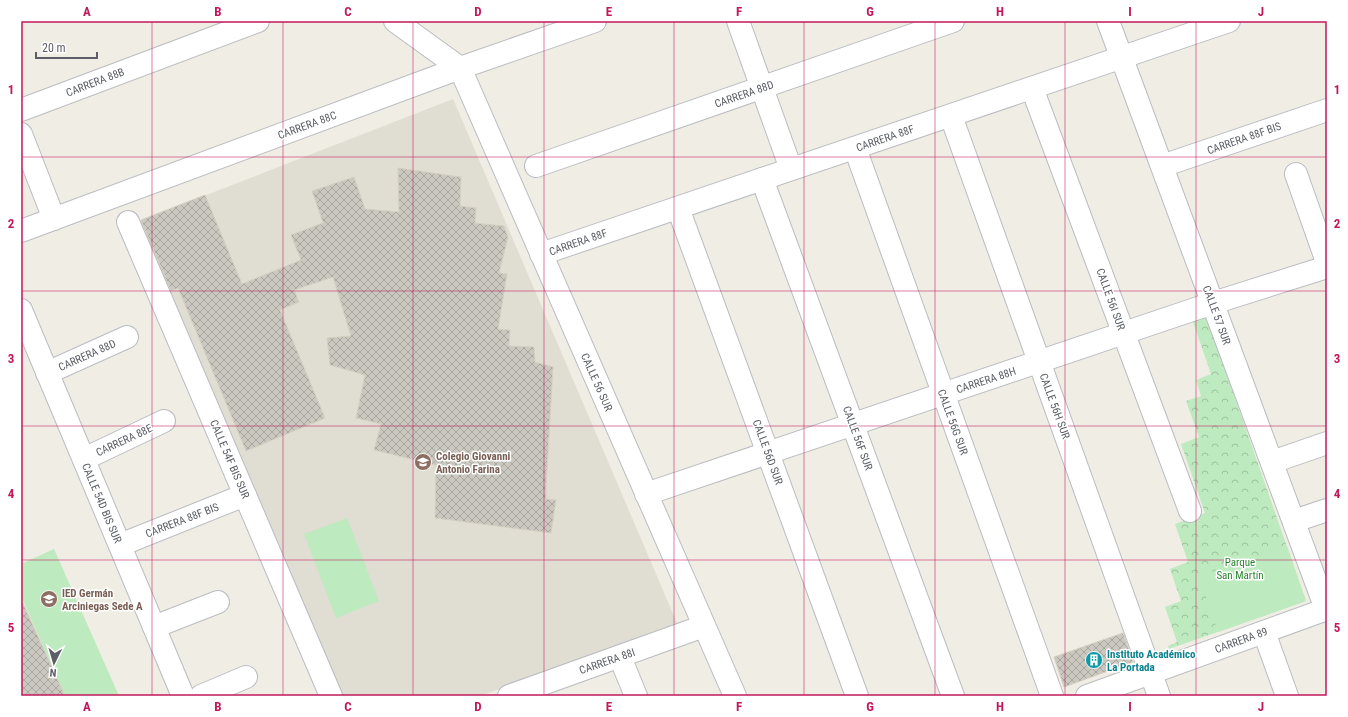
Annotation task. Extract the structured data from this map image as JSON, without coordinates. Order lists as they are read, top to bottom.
{
  "streets": {
    "street": [
      "CARRERA 88B",
      "CARRERA 88D",
      "CARRERA 88C",
      "CARRERA 88F",
      "CARRERA 88F BIS",
      "CALLE 56I SUR",
      "CALLE 57 SUR",
      "CARRERA 88H",
      "CALLE 56 SUR",
      "CALLE 56H SUR",
      "CALLE 56G SUR",
      "CALLE 56F SUR",
      "CARRERA 88E",
      "CALLE 56D SUR",
      "CALLE 54F BIS SUR",
      "CALLE 54D BIS SUR",
      "CARRERA 89",
      "CARRERA 88I"
    ]
  },
  "crossings": [
    ["CARRERA 88D", "CALLE 54D BIS SUR"],
    ["CARRERA 88C", "CALLE 56 SUR"],
    ["CARRERA 88F", "CALLE 56I SUR"],
    ["CARRERA 88F", "CALLE 57 SUR"],
    ["CARRERA 88F", "CALLE 56 SUR"],
    ["CARRERA 88F", "CALLE 56H SUR"],
    ["CARRERA 88F", "CALLE 56G SUR"],
    ["CARRERA 88F", "CALLE 56F SUR"],
    ["CARRERA 88F", "CALLE 56D SUR"],
    ["CARRERA 88F BIS", "CALLE 57 SUR"],
    ["CARRERA 88F BIS", "CALLE 54F BIS SUR"],
    ["CARRERA 88F BIS", "CALLE 54D BIS SUR"],
    ["CALLE 56I SUR", "CARRERA 88H"],
    ["CALLE 57 SUR", "CARRERA 88H"],
    ["CALLE 57 SUR", "CARRERA 89"],
    ["CARRERA 88H", "CALLE 56 SUR"],
    ["CARRERA 88H", "CALLE 56H SUR"],
    ["CARRERA 88H", "CALLE 56G SUR"],
    ["CARRERA 88H", "CALLE 56F SUR"],
    ["CARRERA 88H", "CALLE 56D SUR"],
    ["CALLE 56 SUR", "CARRERA 88I"],
    ["CALLE 56H SUR", "CARRERA 89"],
    ["CARRERA 88E", "CALLE 54D BIS SUR"]
  ],
  "parks": ["Parque San Martín"],
  "places": {
    "school or university": ["Colegio Giovanni Antonio Farina", "IED Germán Arciniegas Sede A"],
    "building": ["Instituto Académico La Portada"]
  },
  "scale_bar": "20 m",
  "north": "bottom",
  "grid": {
    "columns": [
      "A",
      "B",
      "C",
      "D",
      "E",
      "F",
      "G",
      "H",
      "I",
      "J"
    ],
    "rows": [
      "1",
      "2",
      "3",
      "4",
      "5"
    ]
  }
}
